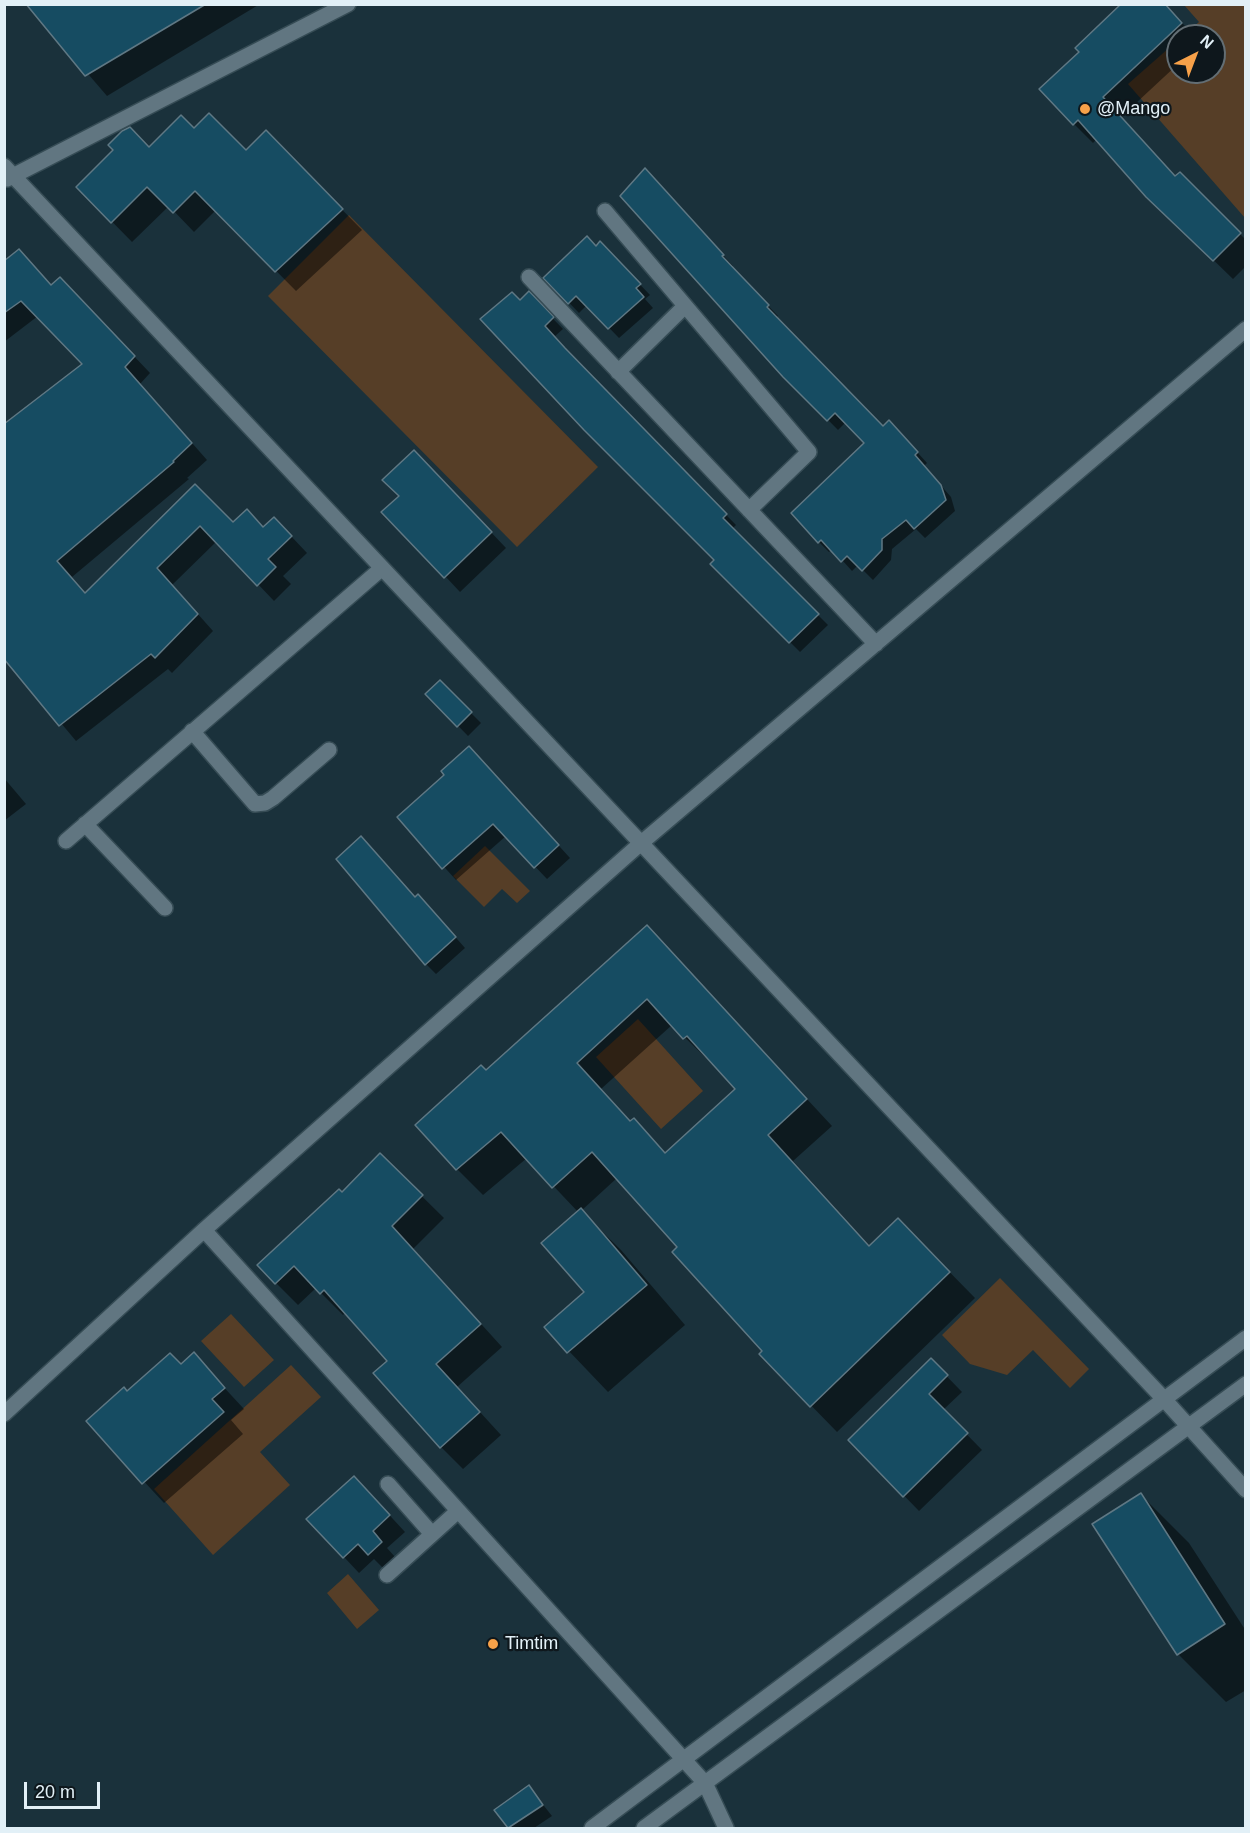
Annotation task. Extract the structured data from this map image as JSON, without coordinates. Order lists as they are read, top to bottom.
{
  "places": ["@Mango", "Timtim"],
  "scale_bar": "20 m",
  "north": "top right"
}
